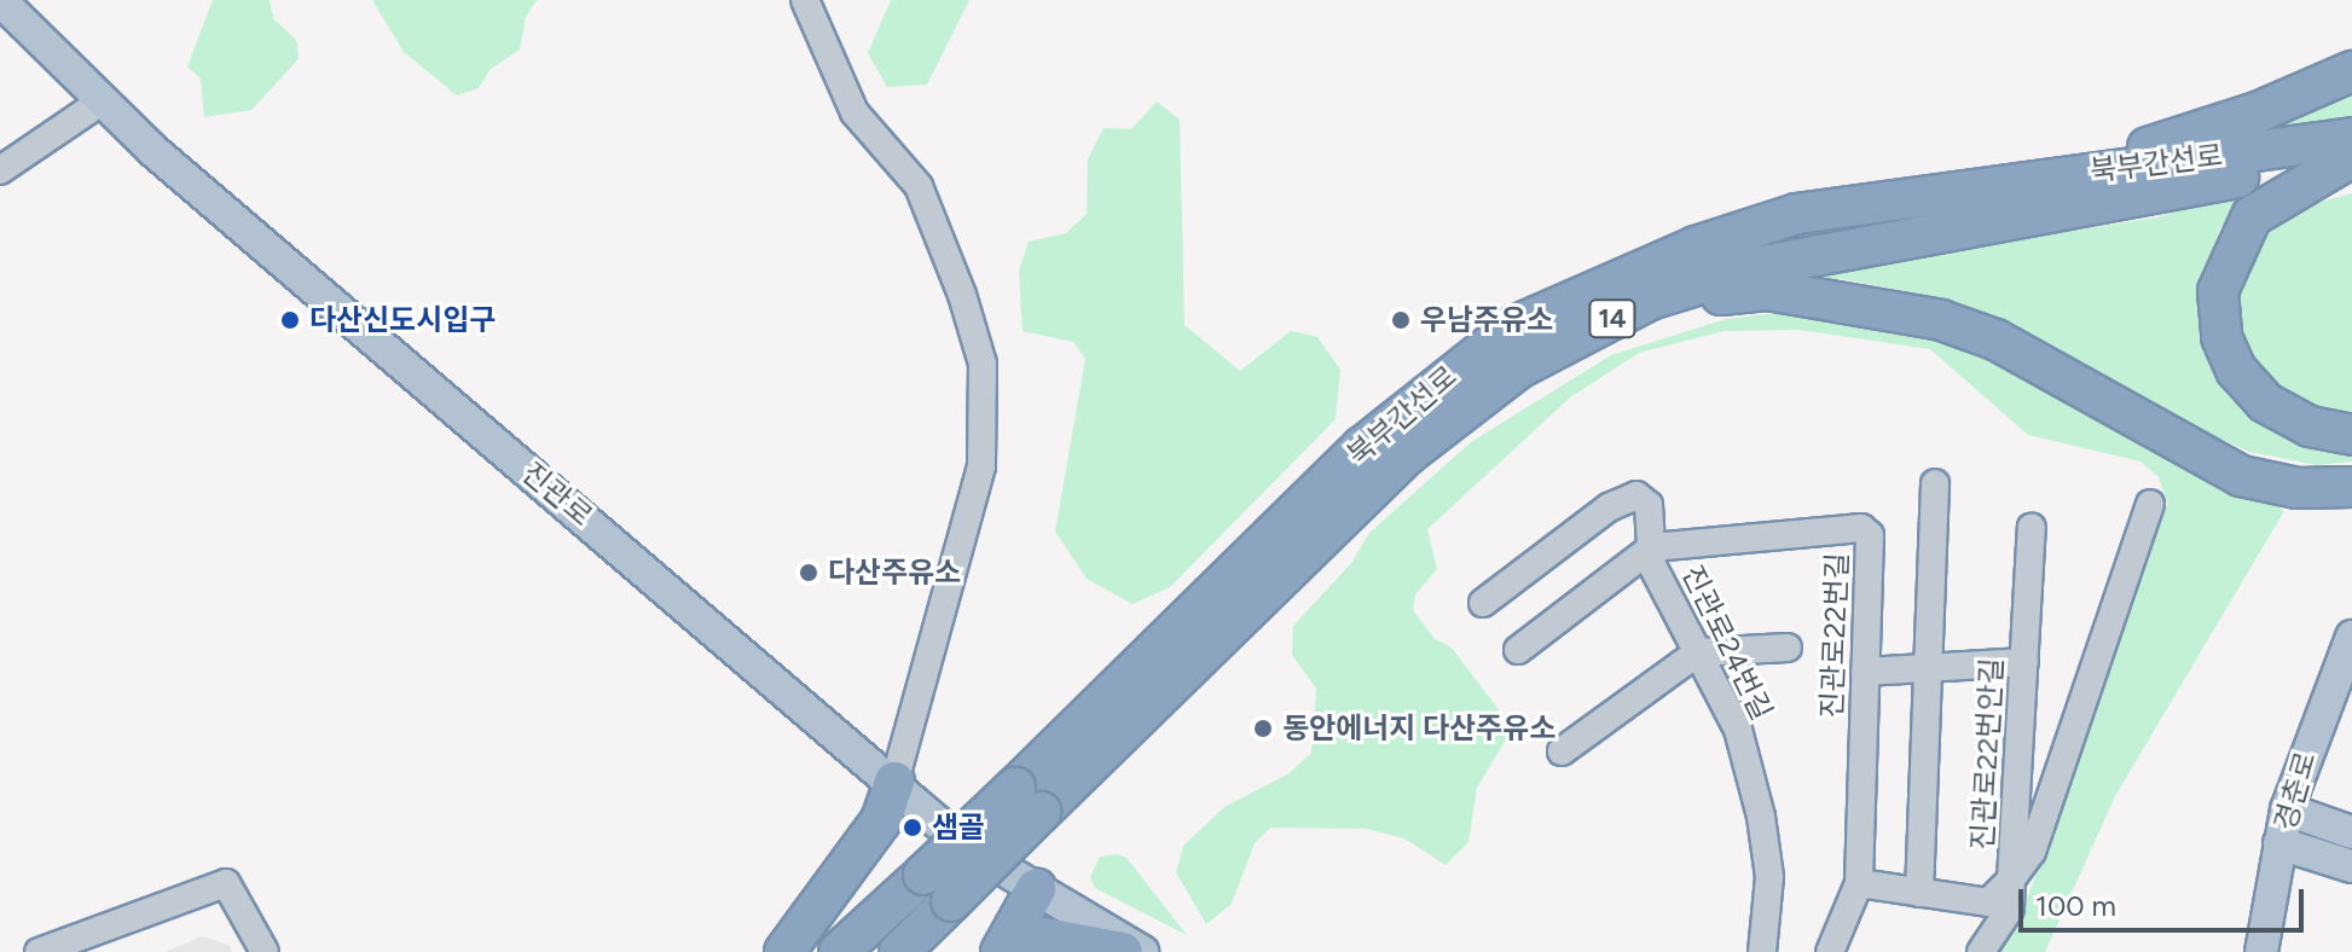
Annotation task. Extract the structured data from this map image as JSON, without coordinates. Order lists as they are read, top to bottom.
{
  "streets": {
    "highway": ["북부간선로", "14"],
    "main road": ["진관로", "경춘로"],
    "street": ["진관로22번길", "진관로24번길", "진관로22번안길"]
  },
  "crossings": [
    ["진관로22번길", "진관로24번길"],
    ["진관로22번길", "진관로22번안길"]
  ],
  "places": [
    "다산신도시입구",
    "우남주유소",
    "다산주유소",
    "동안에너지 다산주유소",
    "샘골"
  ],
  "scale_bar": "100 m"
}
